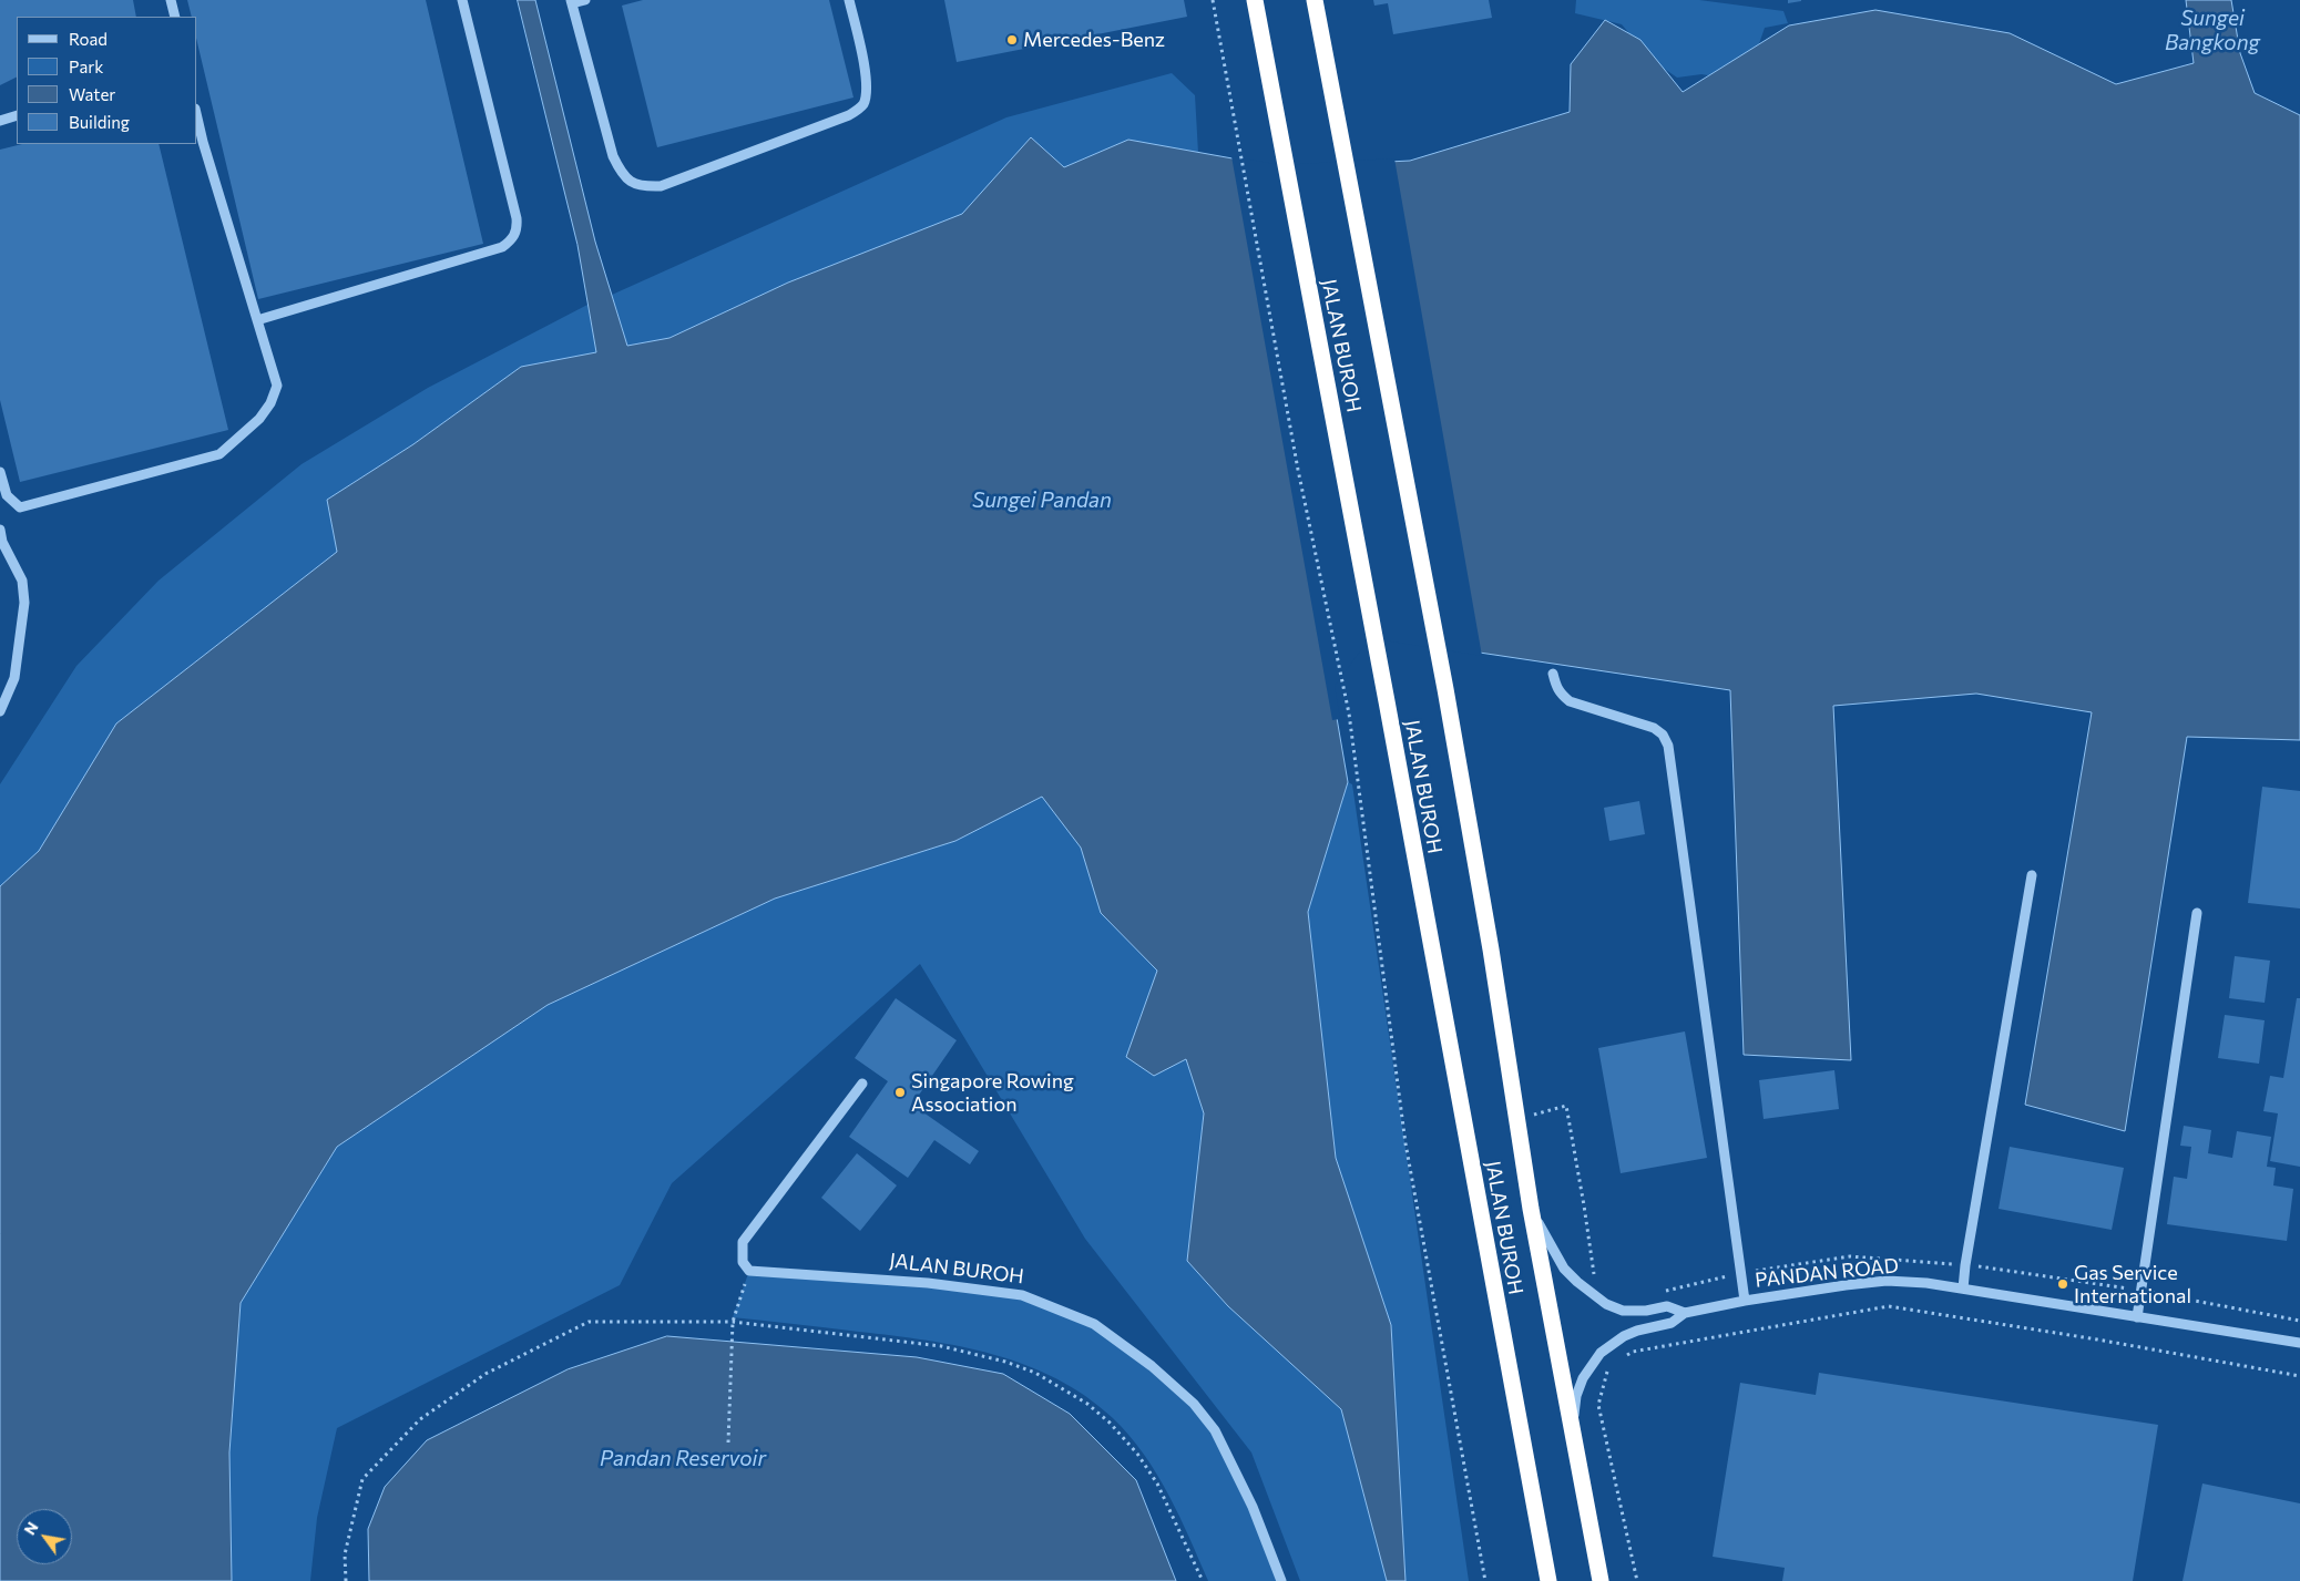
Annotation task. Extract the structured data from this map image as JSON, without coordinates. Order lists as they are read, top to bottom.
{
  "streets": {
    "highway": ["JALAN BUROH"],
    "street": ["PANDAN ROAD"]
  },
  "crossings": [
    ["JALAN BUROH", "PANDAN ROAD"]
  ],
  "water": ["Sungei Bangkong", "Sungei Pandan", "Pandan Reservoir"],
  "places": ["Mercedes-Benz", "Singapore Rowing Association", "Gas Service International"],
  "legend": [
    "Road",
    "Park",
    "Water",
    "Building"
  ],
  "north": "top left"
}
